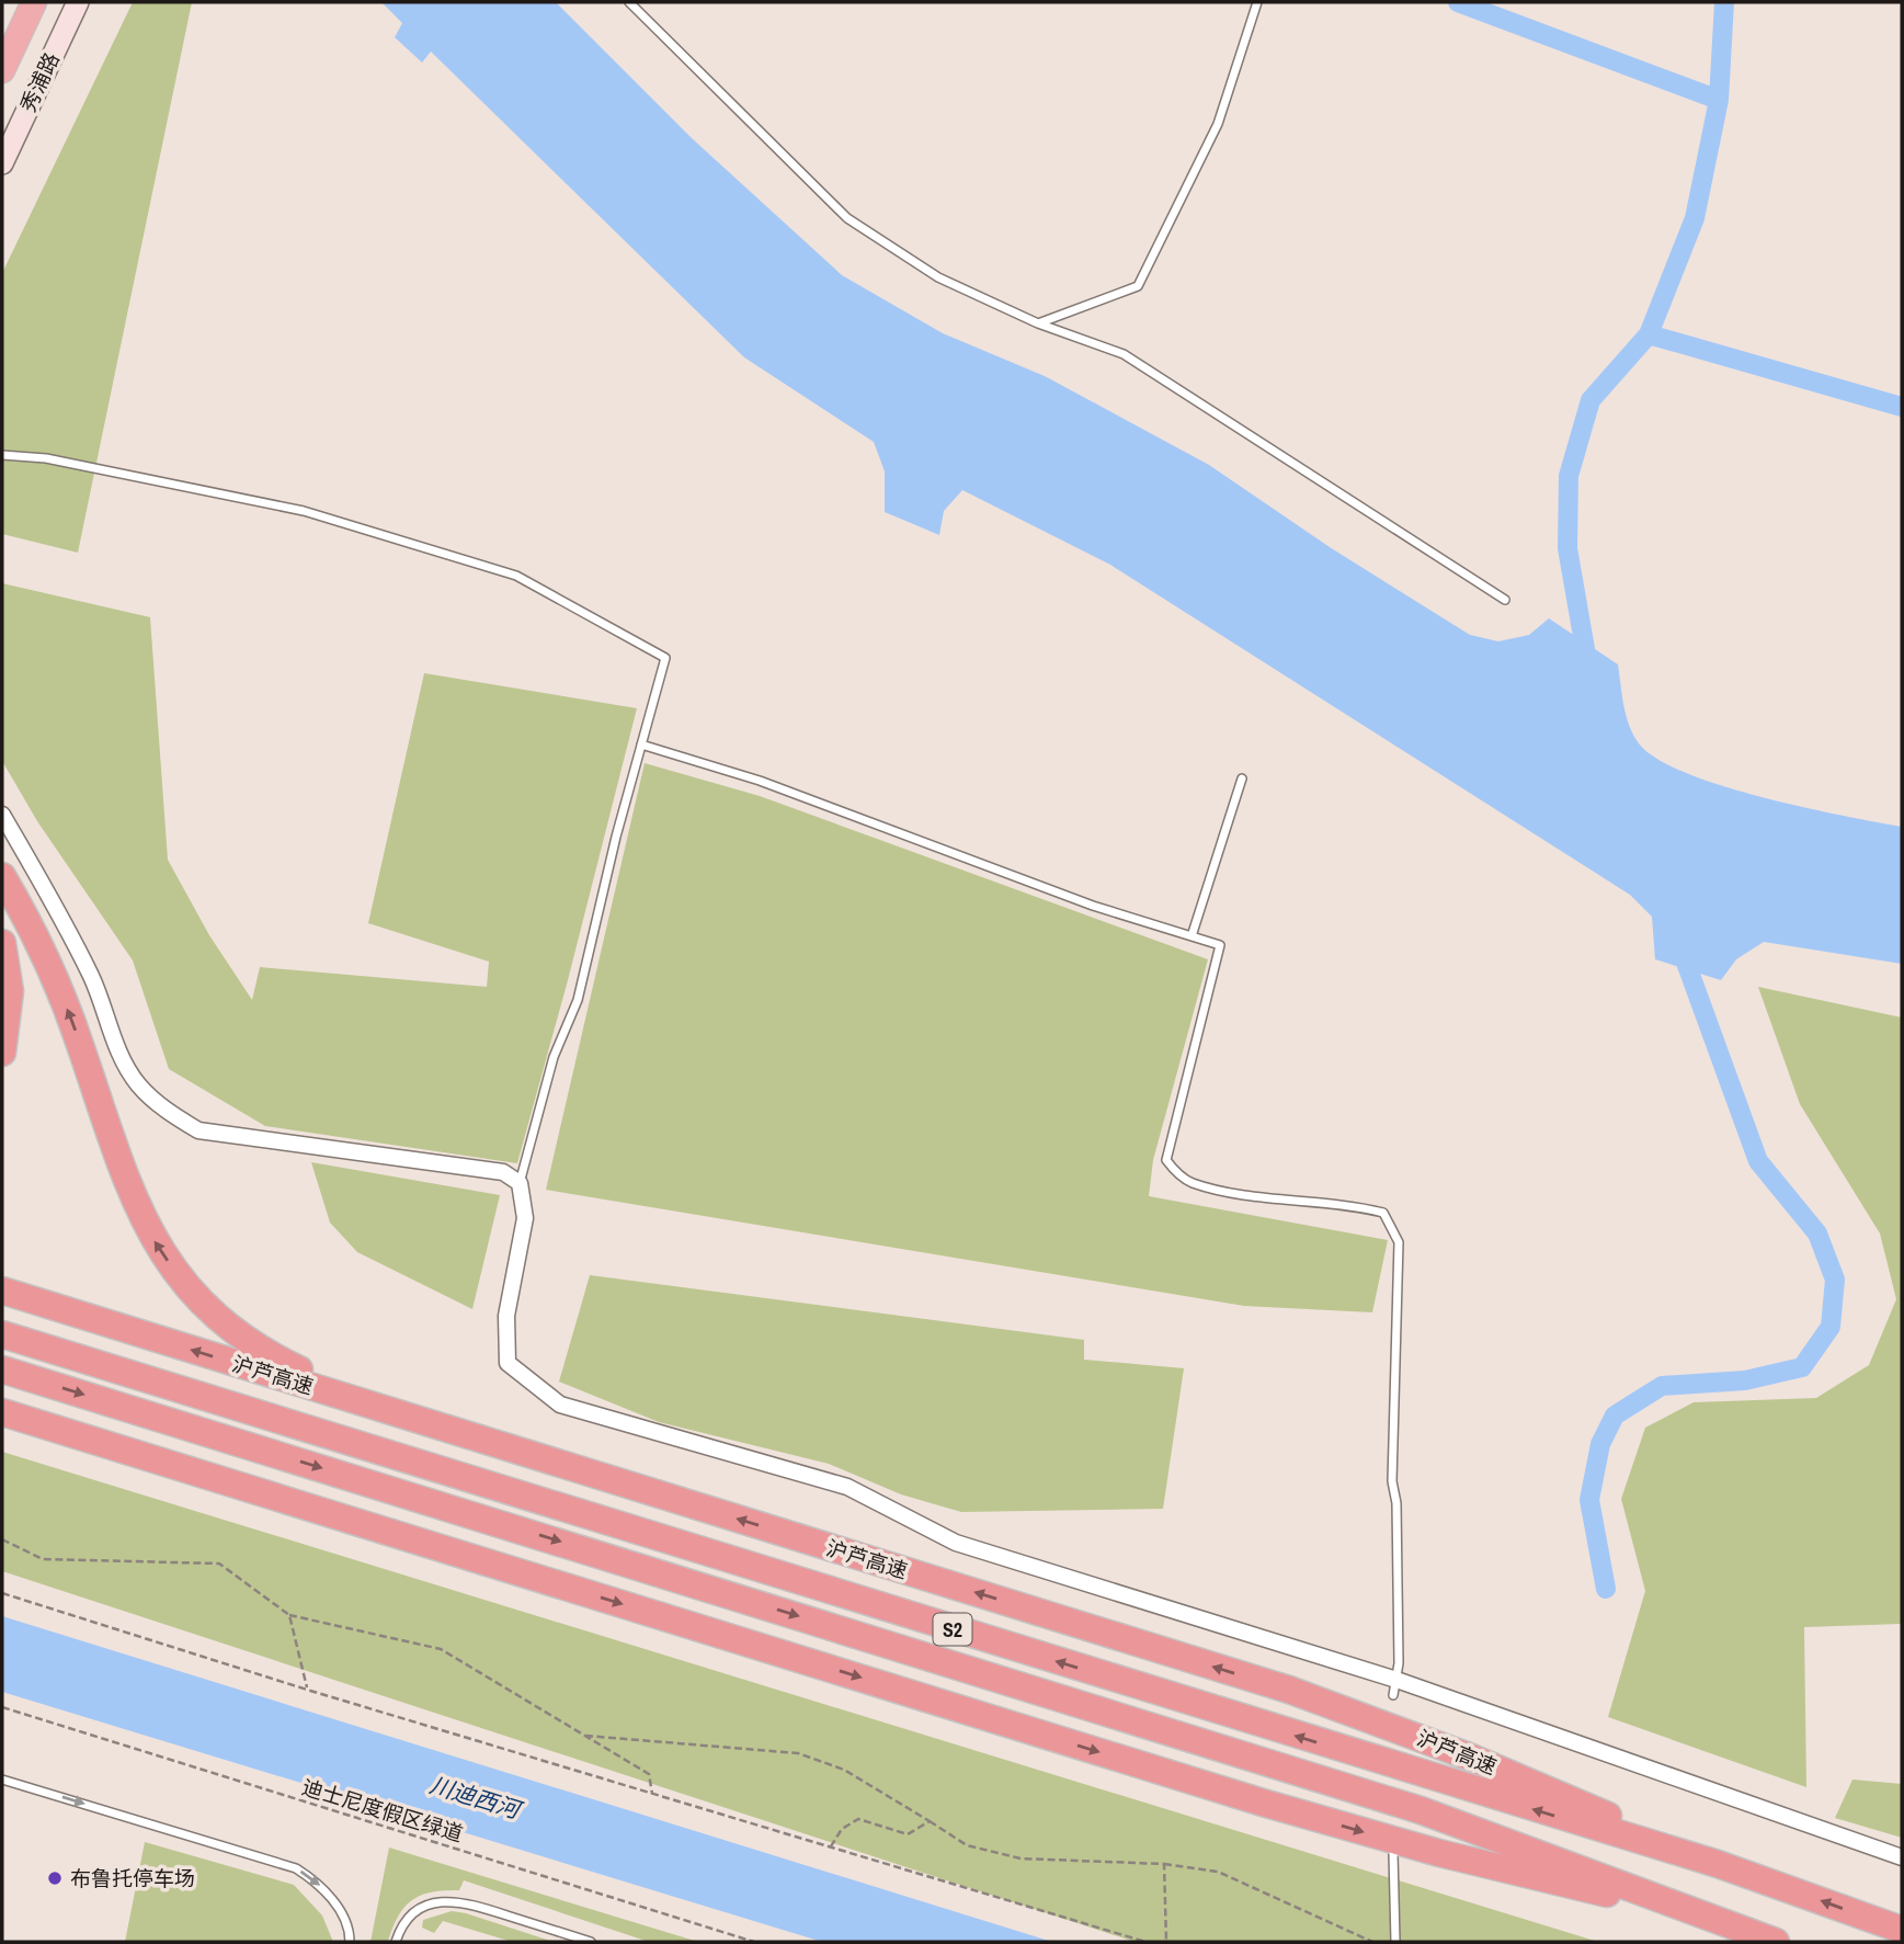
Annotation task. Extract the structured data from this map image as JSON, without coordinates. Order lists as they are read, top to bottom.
{
  "streets": {
    "highway": ["沪芦高速", "S2"],
    "main road": ["秀浦路"],
    "path": ["迪士尼度假区绿道"]
  },
  "water": ["川迪西河"],
  "places": ["布鲁托停车场"]
}
